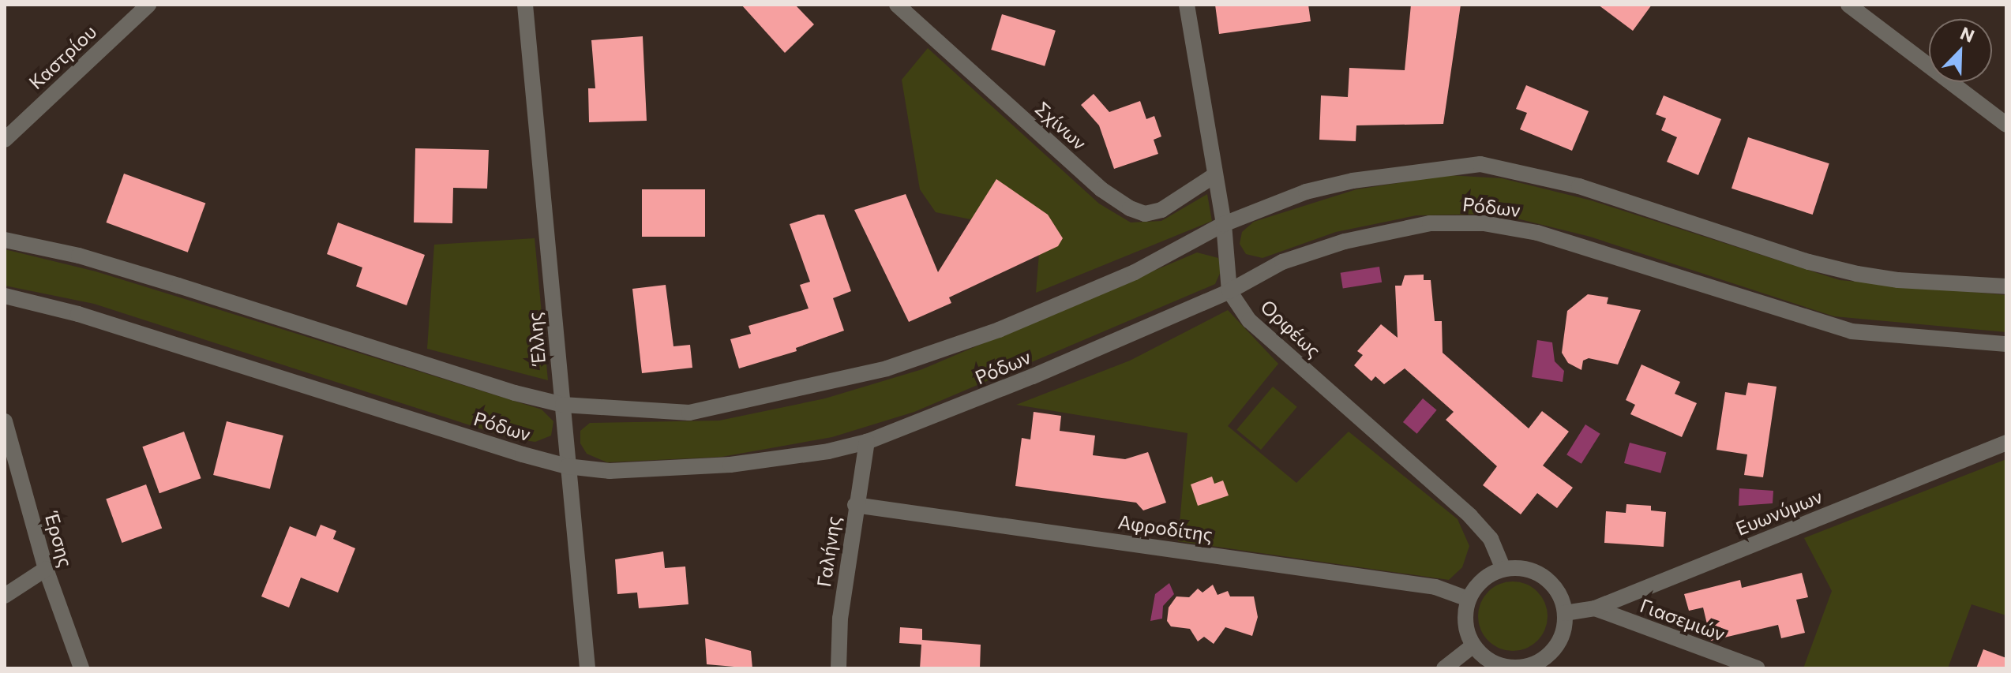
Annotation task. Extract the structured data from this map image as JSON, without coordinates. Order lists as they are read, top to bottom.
{
  "streets": {
    "street": [
      "Καστρίου",
      "Σχίνων",
      "Ρόδων",
      "Ορφέως",
      "Έλλης",
      "Ευωνύμων",
      "Αφροδίτης",
      "Έρσης",
      "Γαλήνης",
      "Γιασεμιών"
    ]
  },
  "crossings": [
    ["Σχίνων", "Ορφέως"],
    ["Ρόδων", "Ορφέως"],
    ["Ρόδων", "Έλλης"],
    ["Ρόδων", "Γαλήνης"],
    ["Ορφέως", "Ευωνύμων"],
    ["Ορφέως", "Αφροδίτης"],
    ["Ευωνύμων", "Αφροδίτης"],
    ["Ευωνύμων", "Γιασεμιών"],
    ["Αφροδίτης", "Γαλήνης"]
  ],
  "north": "top right"
}
